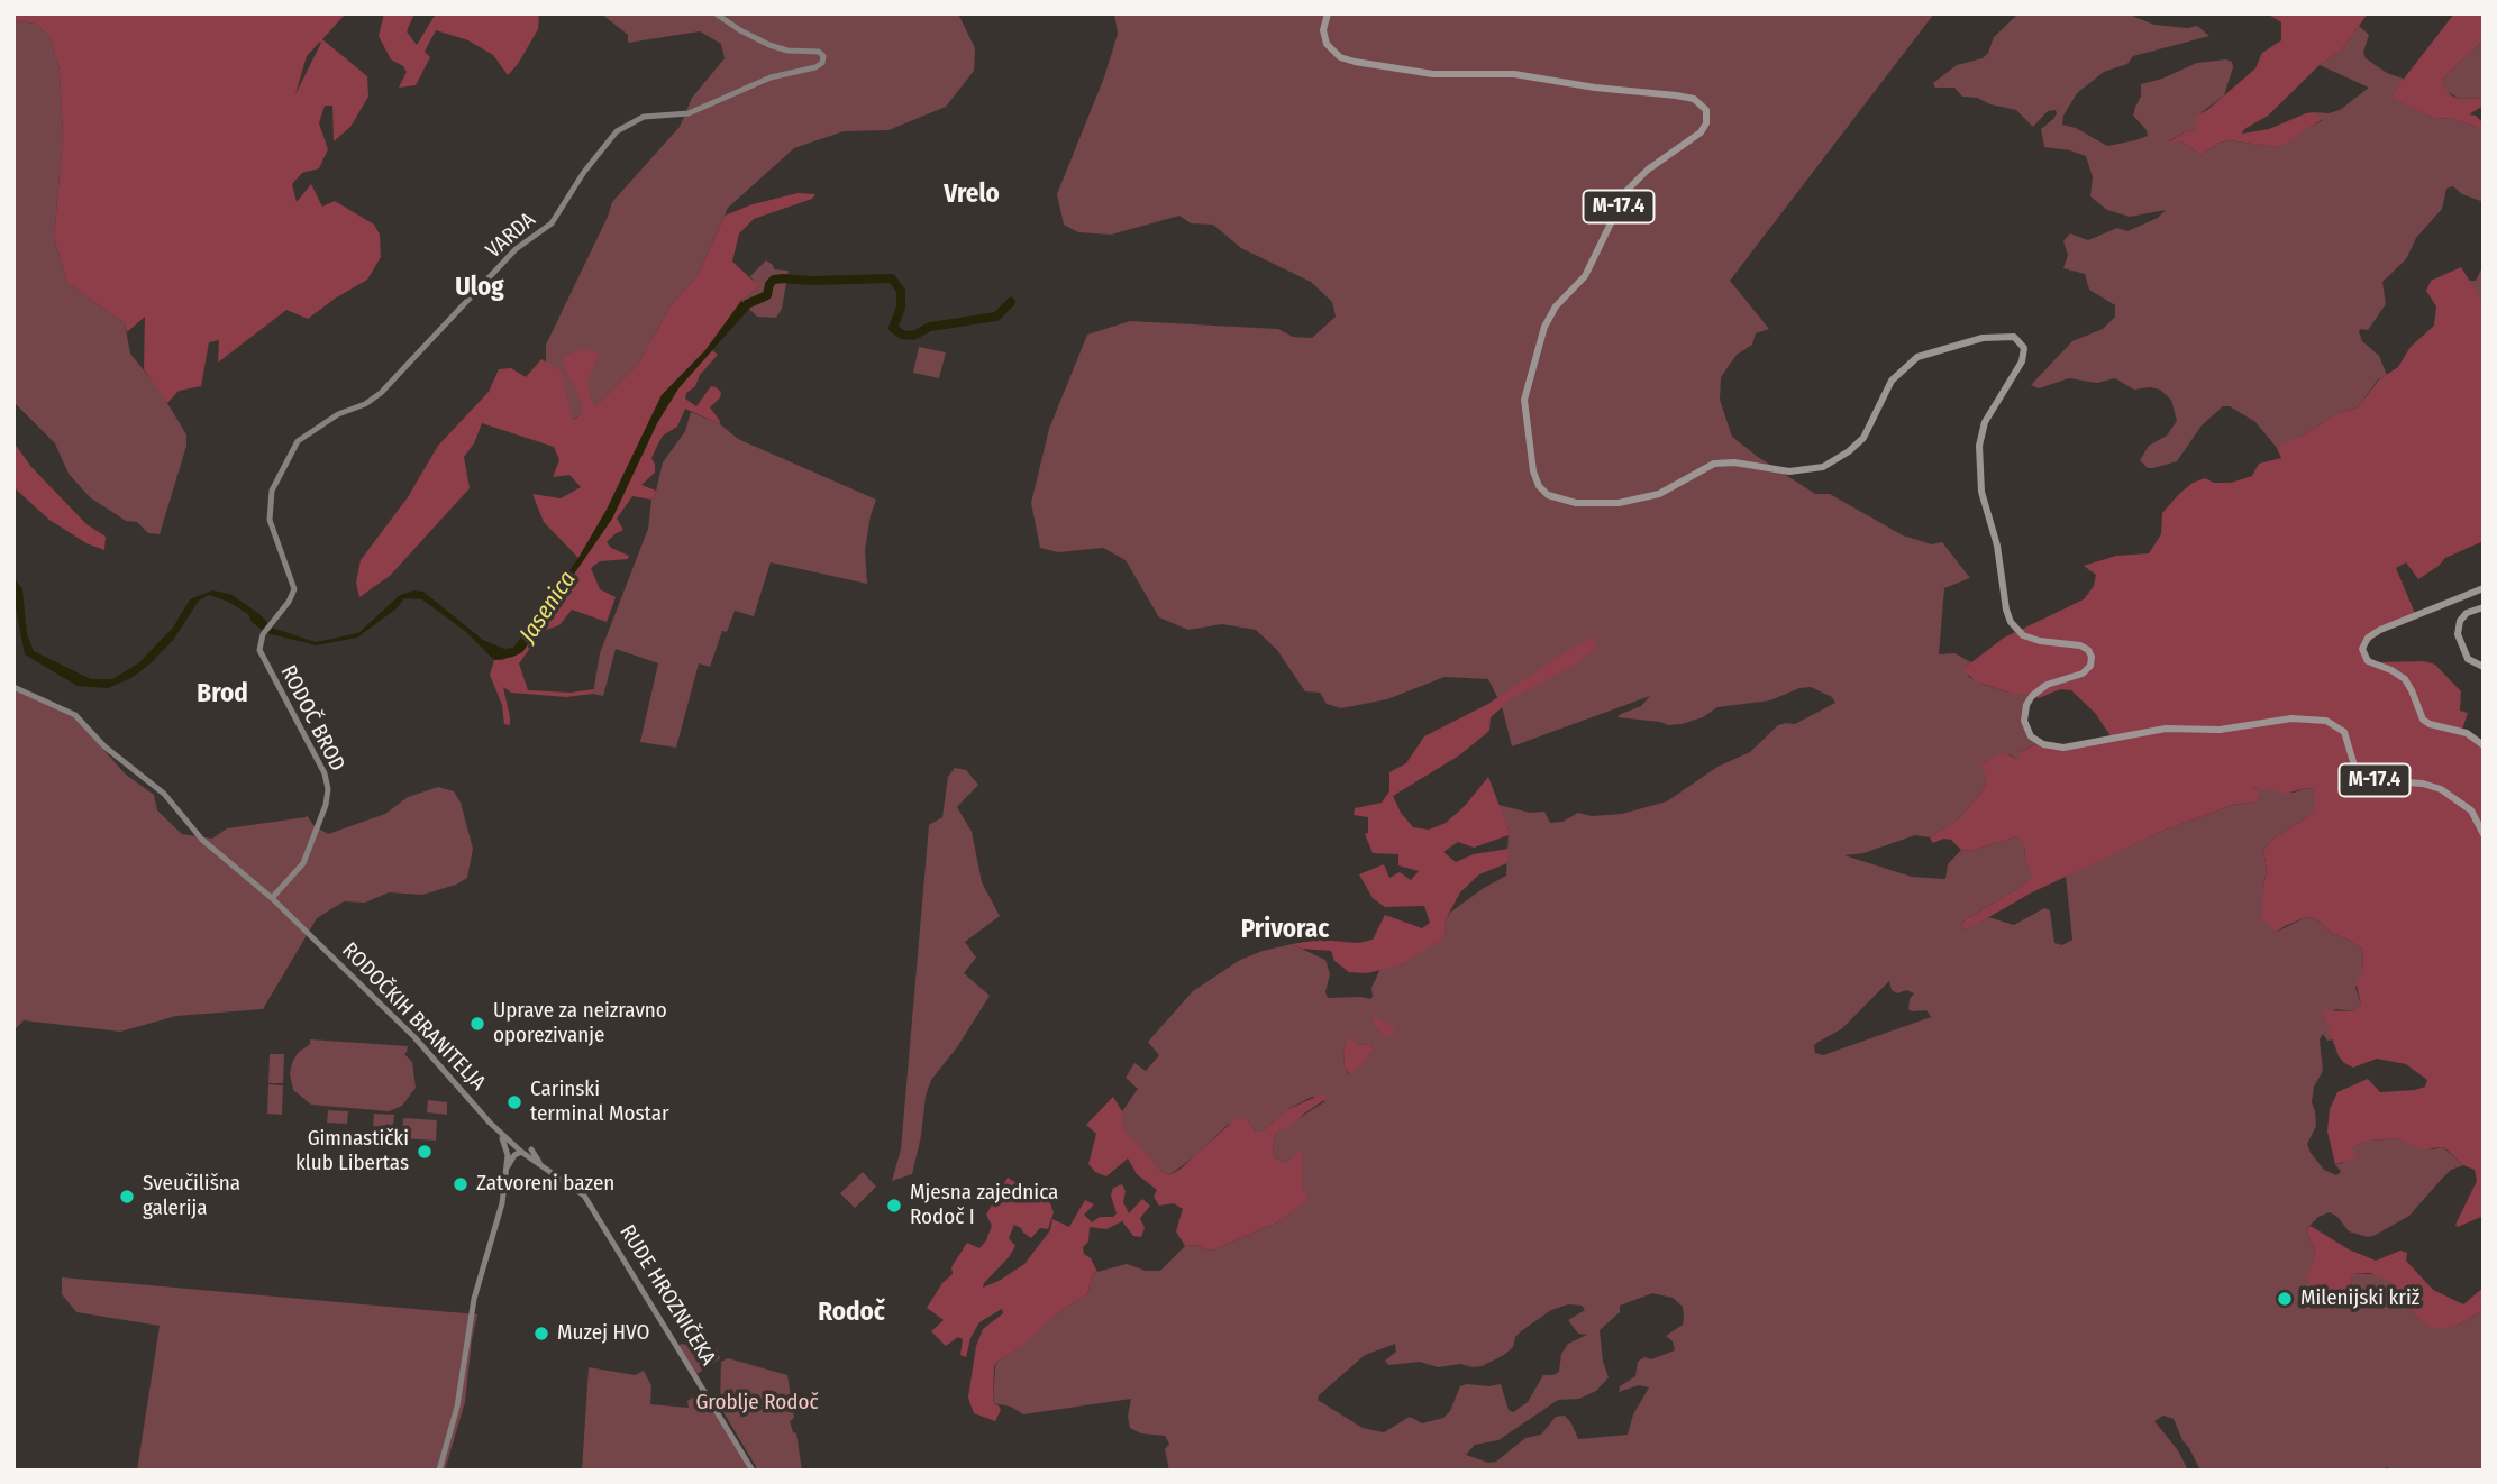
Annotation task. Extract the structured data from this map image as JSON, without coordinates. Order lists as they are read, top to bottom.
{
  "streets": {
    "main road": ["M-17.4"],
    "street": [
      "VARDA",
      "RODOČ BROD",
      "RODOČKIH BRANITELJA",
      "RUDE HROZNIČEKA"
    ]
  },
  "crossings": [
    ["VARDA", "RODOČ BROD"],
    ["RODOČ BROD", "RODOČKIH BRANITELJA"],
    ["RODOČKIH BRANITELJA", "RUDE HROZNIČEKA"]
  ],
  "districts": [
    "Vrelo",
    "Ulog",
    "Brod",
    "Privorac",
    "Rodoč"
  ],
  "water": ["Jasenica"],
  "parks": ["Groblje Rodoč"],
  "places": [
    "Uprave za neizravno oporezivanje",
    "Carinski terminal Mostar",
    "Gimnastički klub Libertas",
    "Zatvoreni bazen",
    "Sveučilišna galerija",
    "Mjesna zajednica Rodoč I",
    "Milenijski križ",
    "Muzej HVO"
  ]
}
